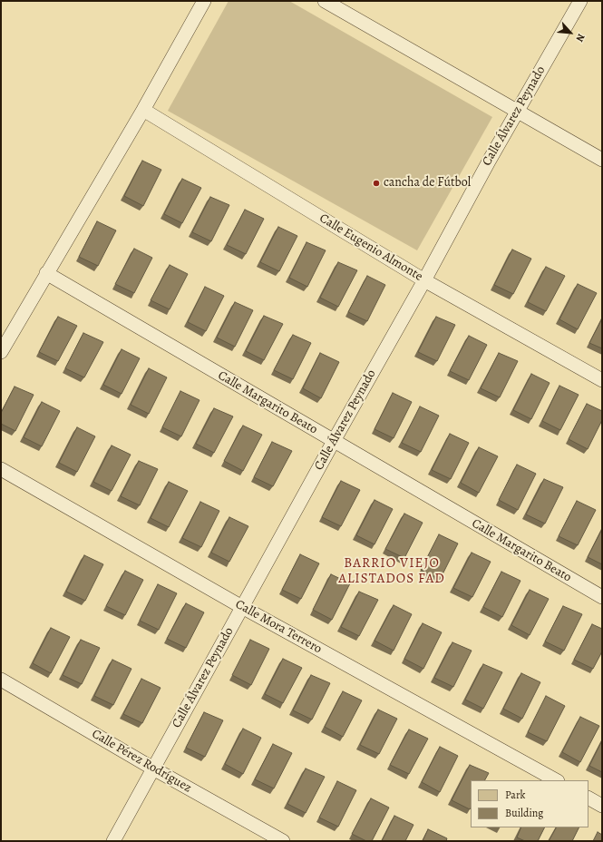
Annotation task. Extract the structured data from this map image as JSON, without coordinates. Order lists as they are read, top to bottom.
{
  "streets": {
    "lane": [
      "Calle Álvarez Peynado",
      "Calle Eugenio Almonte",
      "Calle Margarito Beato",
      "Calle Mora Terrero",
      "Calle Pérez Rodríguez"
    ]
  },
  "crossings": [
    ["Calle Álvarez Peynado", "Calle Eugenio Almonte"],
    ["Calle Álvarez Peynado", "Calle Margarito Beato"],
    ["Calle Álvarez Peynado", "Calle Mora Terrero"],
    ["Calle Álvarez Peynado", "Calle Pérez Rodríguez"]
  ],
  "districts": ["BARRIO VIEJO ALISTADOS FAD"],
  "places": ["cancha de Fútbol"],
  "legend": ["Park", "Building"],
  "north": "bottom right"
}
